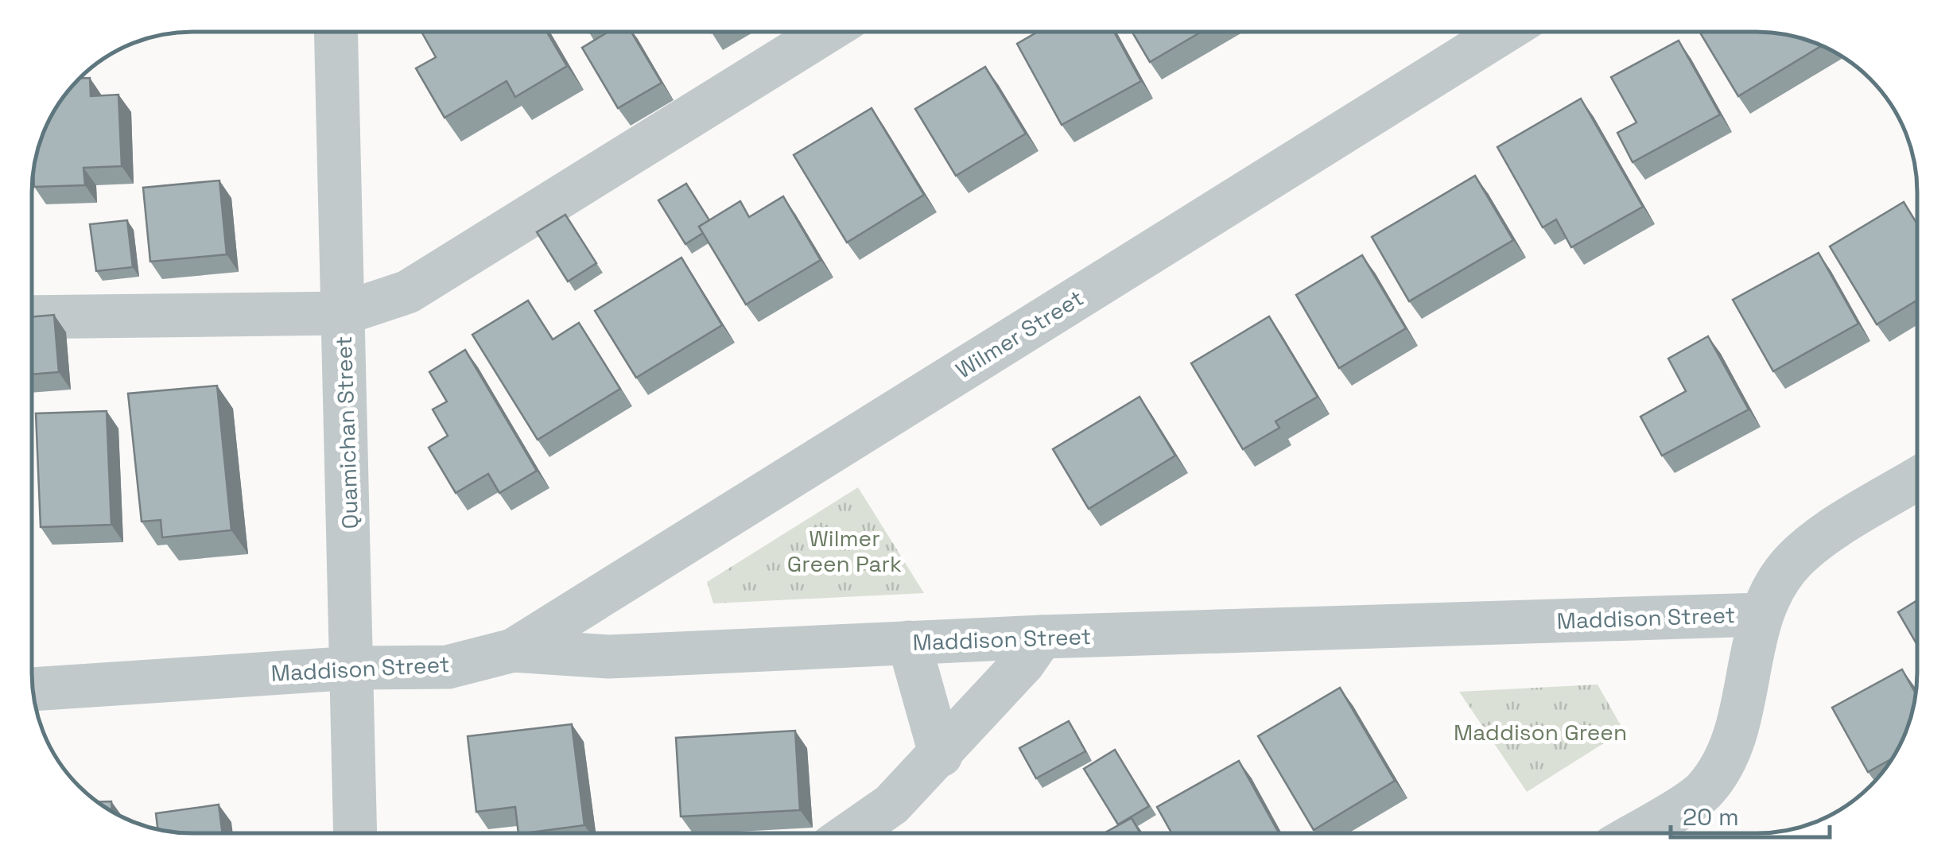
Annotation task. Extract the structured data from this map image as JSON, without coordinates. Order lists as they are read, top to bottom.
{
  "streets": {
    "street": ["Wilmer Street", "Quamichan Street", "Maddison Street"]
  },
  "crossings": [
    ["Wilmer Street", "Maddison Street"],
    ["Quamichan Street", "Maddison Street"]
  ],
  "parks": ["Wilmer Green Park", "Maddison Green"],
  "scale_bar": "20 m"
}
